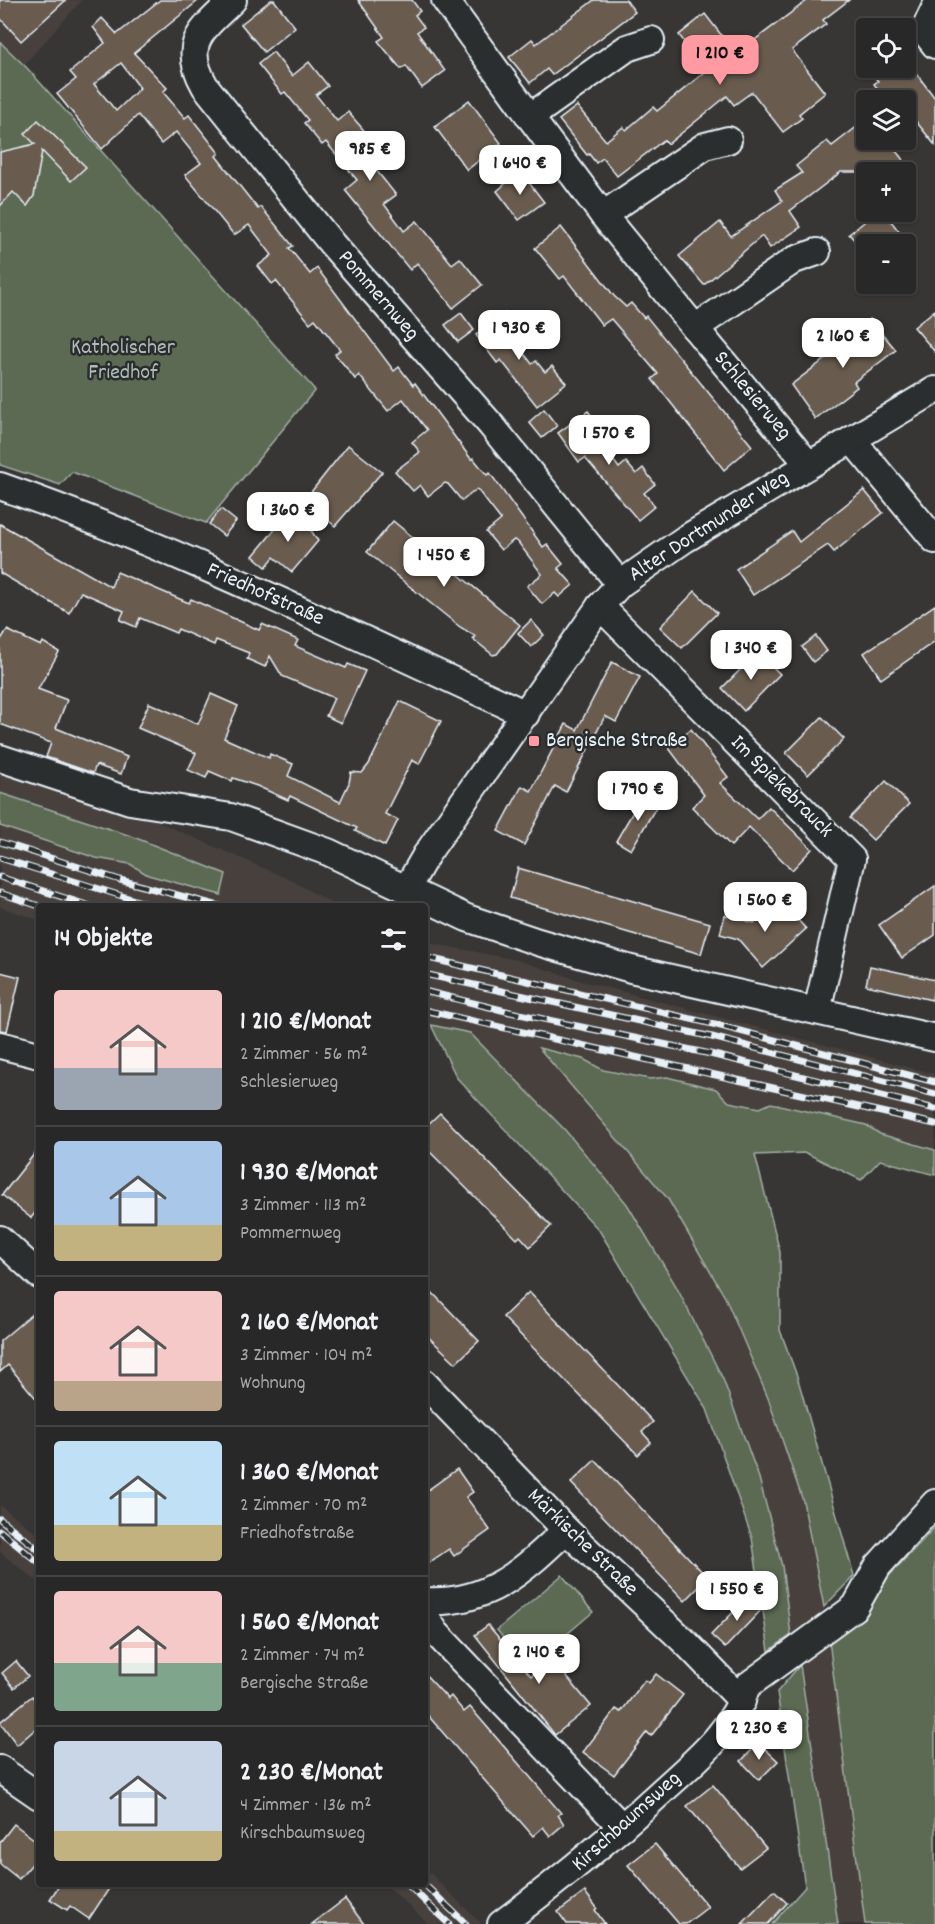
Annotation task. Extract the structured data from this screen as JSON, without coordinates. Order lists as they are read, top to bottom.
{
  "streets": {
    "street": [
      "Pommernweg",
      "Schlesierweg",
      "Alter Dortmunder Weg",
      "Friedhofstraße",
      "Im Spiekebrauck",
      "Märkische Straße",
      "Kirschbaumsweg"
    ]
  },
  "crossings": [
    ["Pommernweg", "Alter Dortmunder Weg"],
    ["Schlesierweg", "Alter Dortmunder Weg"],
    ["Alter Dortmunder Weg", "Friedhofstraße"],
    ["Alter Dortmunder Weg", "Im Spiekebrauck"],
    ["Märkische Straße", "Kirschbaumsweg"]
  ],
  "parks": ["Katholischer Friedhof"],
  "places": {
    "transit": ["Bergische Straße"]
  },
  "page": {
    "map_buttons": ["+", "−"],
    "price": [
      "1 210 €",
      "985 €",
      "1 640 €",
      "1 930 €",
      "2 160 €",
      "1 570 €",
      "1 360 €",
      "1 450 €",
      "1 340 €",
      "1 790 €",
      "1 560 €",
      "1 550 €",
      "2 140 €",
      "2 230 €"
    ],
    "heading": "14 Objekte",
    "list": [
      {
        "name": "1 210 €/Monat",
        "note": "2 Zimmer · 56 m² · Schlesierweg"
      },
      {
        "name": "1 930 €/Monat",
        "note": "3 Zimmer · 113 m² · Pommernweg"
      },
      {
        "name": "2 160 €/Monat",
        "note": "3 Zimmer · 104 m² · Wohnung"
      },
      {
        "name": "1 360 €/Monat",
        "note": "2 Zimmer · 70 m² · Friedhofstraße"
      },
      {
        "name": "1 560 €/Monat",
        "note": "2 Zimmer · 74 m² · Bergische Straße"
      },
      {
        "name": "2 230 €/Monat",
        "note": "4 Zimmer · 136 m² · Kirschbaumsweg"
      }
    ]
  }
}
